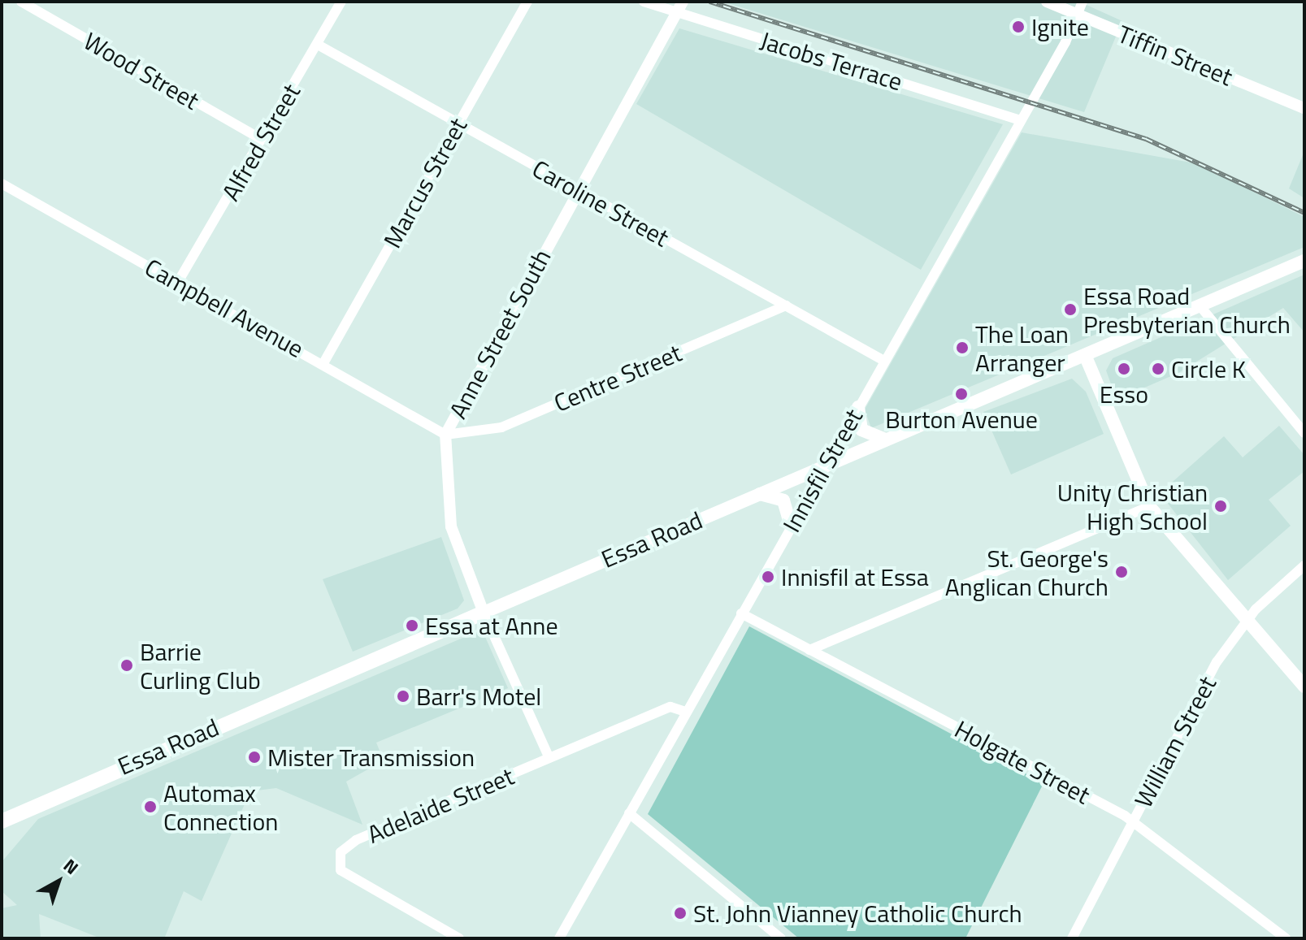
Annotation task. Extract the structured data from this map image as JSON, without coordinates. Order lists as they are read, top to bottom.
{
  "streets": {
    "main road": ["Essa Road"],
    "street": [
      "Tiffin Street",
      "Jacobs Terrace",
      "Wood Street",
      "Alfred Street",
      "Marcus Street",
      "Caroline Street",
      "Campbell Avenue",
      "Anne Street South",
      "Centre Street",
      "Innisfil Street",
      "William Street",
      "Holgate Street",
      "Adelaide Street"
    ]
  },
  "crossings": [
    ["Tiffin Street", "Innisfil Street"],
    ["Jacobs Terrace", "Anne Street South"],
    ["Jacobs Terrace", "Innisfil Street"],
    ["Wood Street", "Alfred Street"],
    ["Alfred Street", "Caroline Street"],
    ["Alfred Street", "Campbell Avenue"],
    ["Marcus Street", "Caroline Street"],
    ["Marcus Street", "Campbell Avenue"],
    ["Caroline Street", "Anne Street South"],
    ["Caroline Street", "Centre Street"],
    ["Caroline Street", "Innisfil Street"],
    ["Campbell Avenue", "Anne Street South"],
    ["Campbell Avenue", "Centre Street"],
    ["Anne Street South", "Centre Street"],
    ["Anne Street South", "Essa Road"],
    ["Anne Street South", "Adelaide Street"],
    ["Innisfil Street", "Essa Road"],
    ["Innisfil Street", "Holgate Street"],
    ["Innisfil Street", "Adelaide Street"],
    ["William Street", "Holgate Street"]
  ],
  "places": [
    "Ignite",
    "Essa Road Presbyterian Church",
    "The Loan Arranger",
    "Esso",
    "Circle K",
    "Burton Avenue",
    "Unity Christian High School",
    "St. George's Anglican Church",
    "Innisfil at Essa",
    "Essa at Anne",
    "Barrie Curling Club",
    "Barr's Motel",
    "Mister Transmission",
    "Automax Connection",
    "St. John Vianney Catholic Church"
  ],
  "north": "top right"
}
